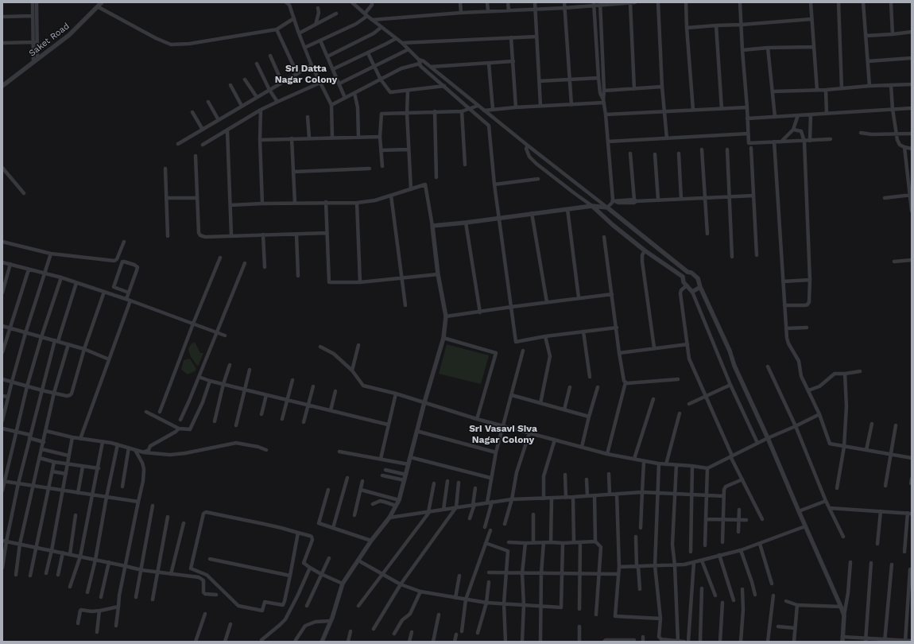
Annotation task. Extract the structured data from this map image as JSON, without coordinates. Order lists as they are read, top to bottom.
{
  "streets": {
    "street": ["Saket Road"]
  },
  "districts": ["Sri Datta Nagar Colony", "Sri Vasavi Siva Nagar Colony"]
}
